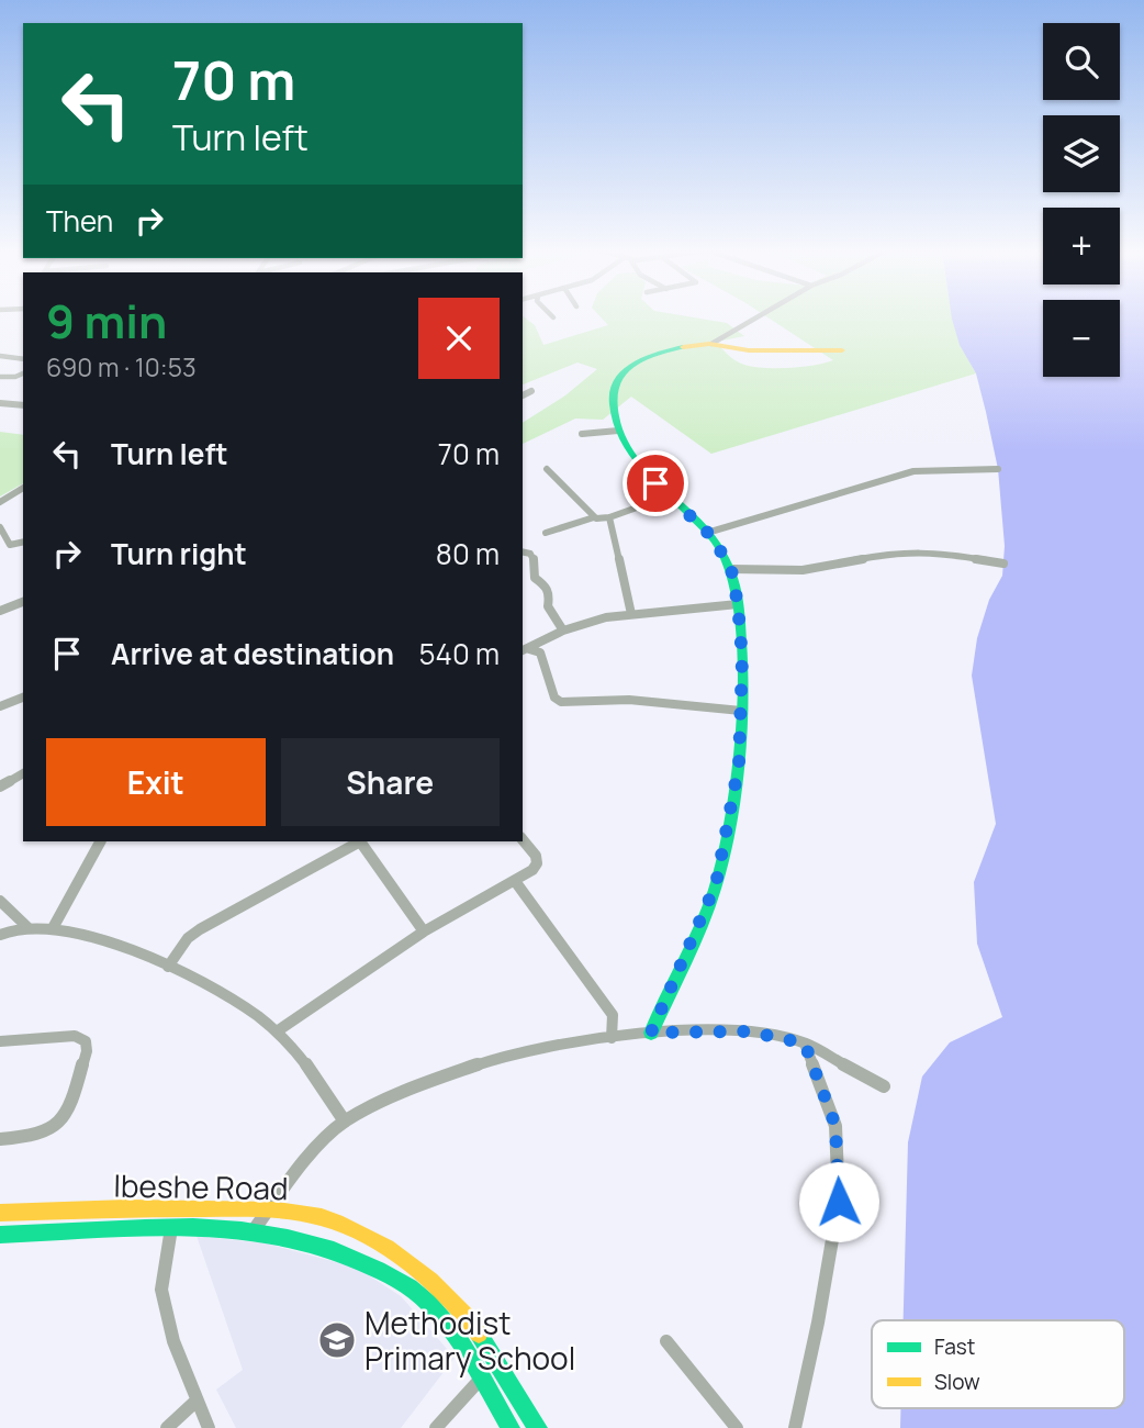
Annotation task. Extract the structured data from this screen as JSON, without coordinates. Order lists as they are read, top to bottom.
{
  "streets": {
    "street": ["Ibeshe Road"]
  },
  "places": {
    "school or university": ["Methodist Primary School"]
  },
  "legend": ["Fast", "Slow"],
  "page": {
    "map_buttons": ["+", "−"],
    "turn": ["70 m", "Turn left"],
    "then": "Then",
    "heading": ["9 min", "690 m · 10:53"],
    "list": [
      {
        "name": "Turn left",
        "value": "70 m"
      },
      {
        "name": "Turn right",
        "value": "80 m"
      },
      {
        "name": "Arrive at destination",
        "value": "540 m"
      }
    ],
    "buttons": ["Exit", "Share"]
  }
}
